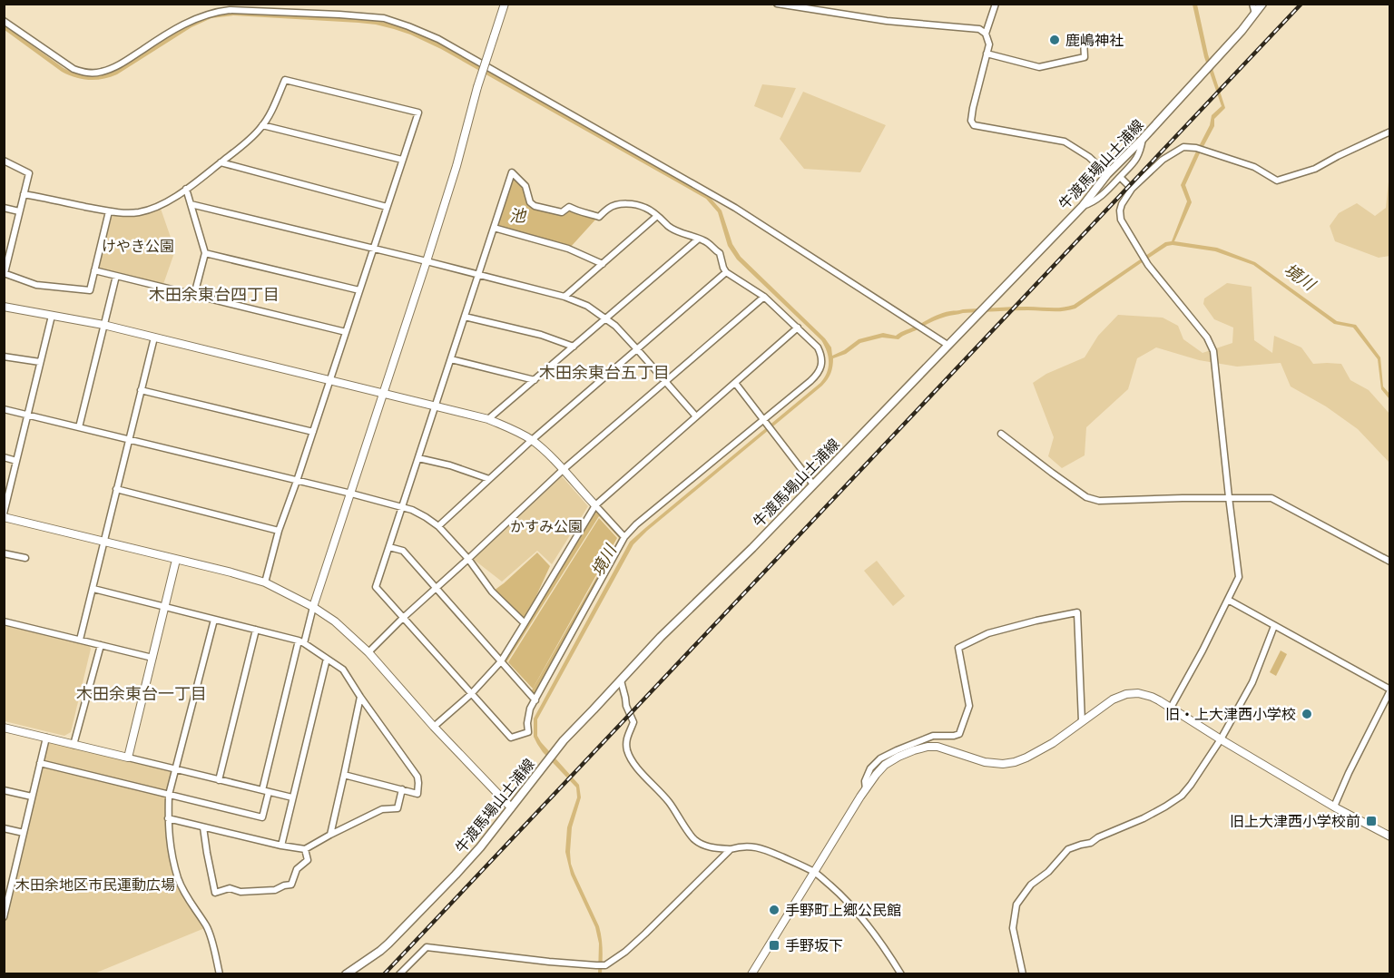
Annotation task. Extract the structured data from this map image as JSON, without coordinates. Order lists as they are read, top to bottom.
{
  "streets": {
    "main road": ["牛渡馬場山土浦線"]
  },
  "districts": ["木田余東台四丁目", "木田余東台五丁目", "木田余東台一丁目"],
  "water": ["池", "境川"],
  "parks": ["けやき公園", "かすみ公園", "木田余地区市民運動広場"],
  "places": {
    "other": ["鹿嶋神社", "旧・上大津西小学校", "手野町上郷公民館"],
    "transit": ["旧上大津西小学校前", "手野坂下"]
  }
}
